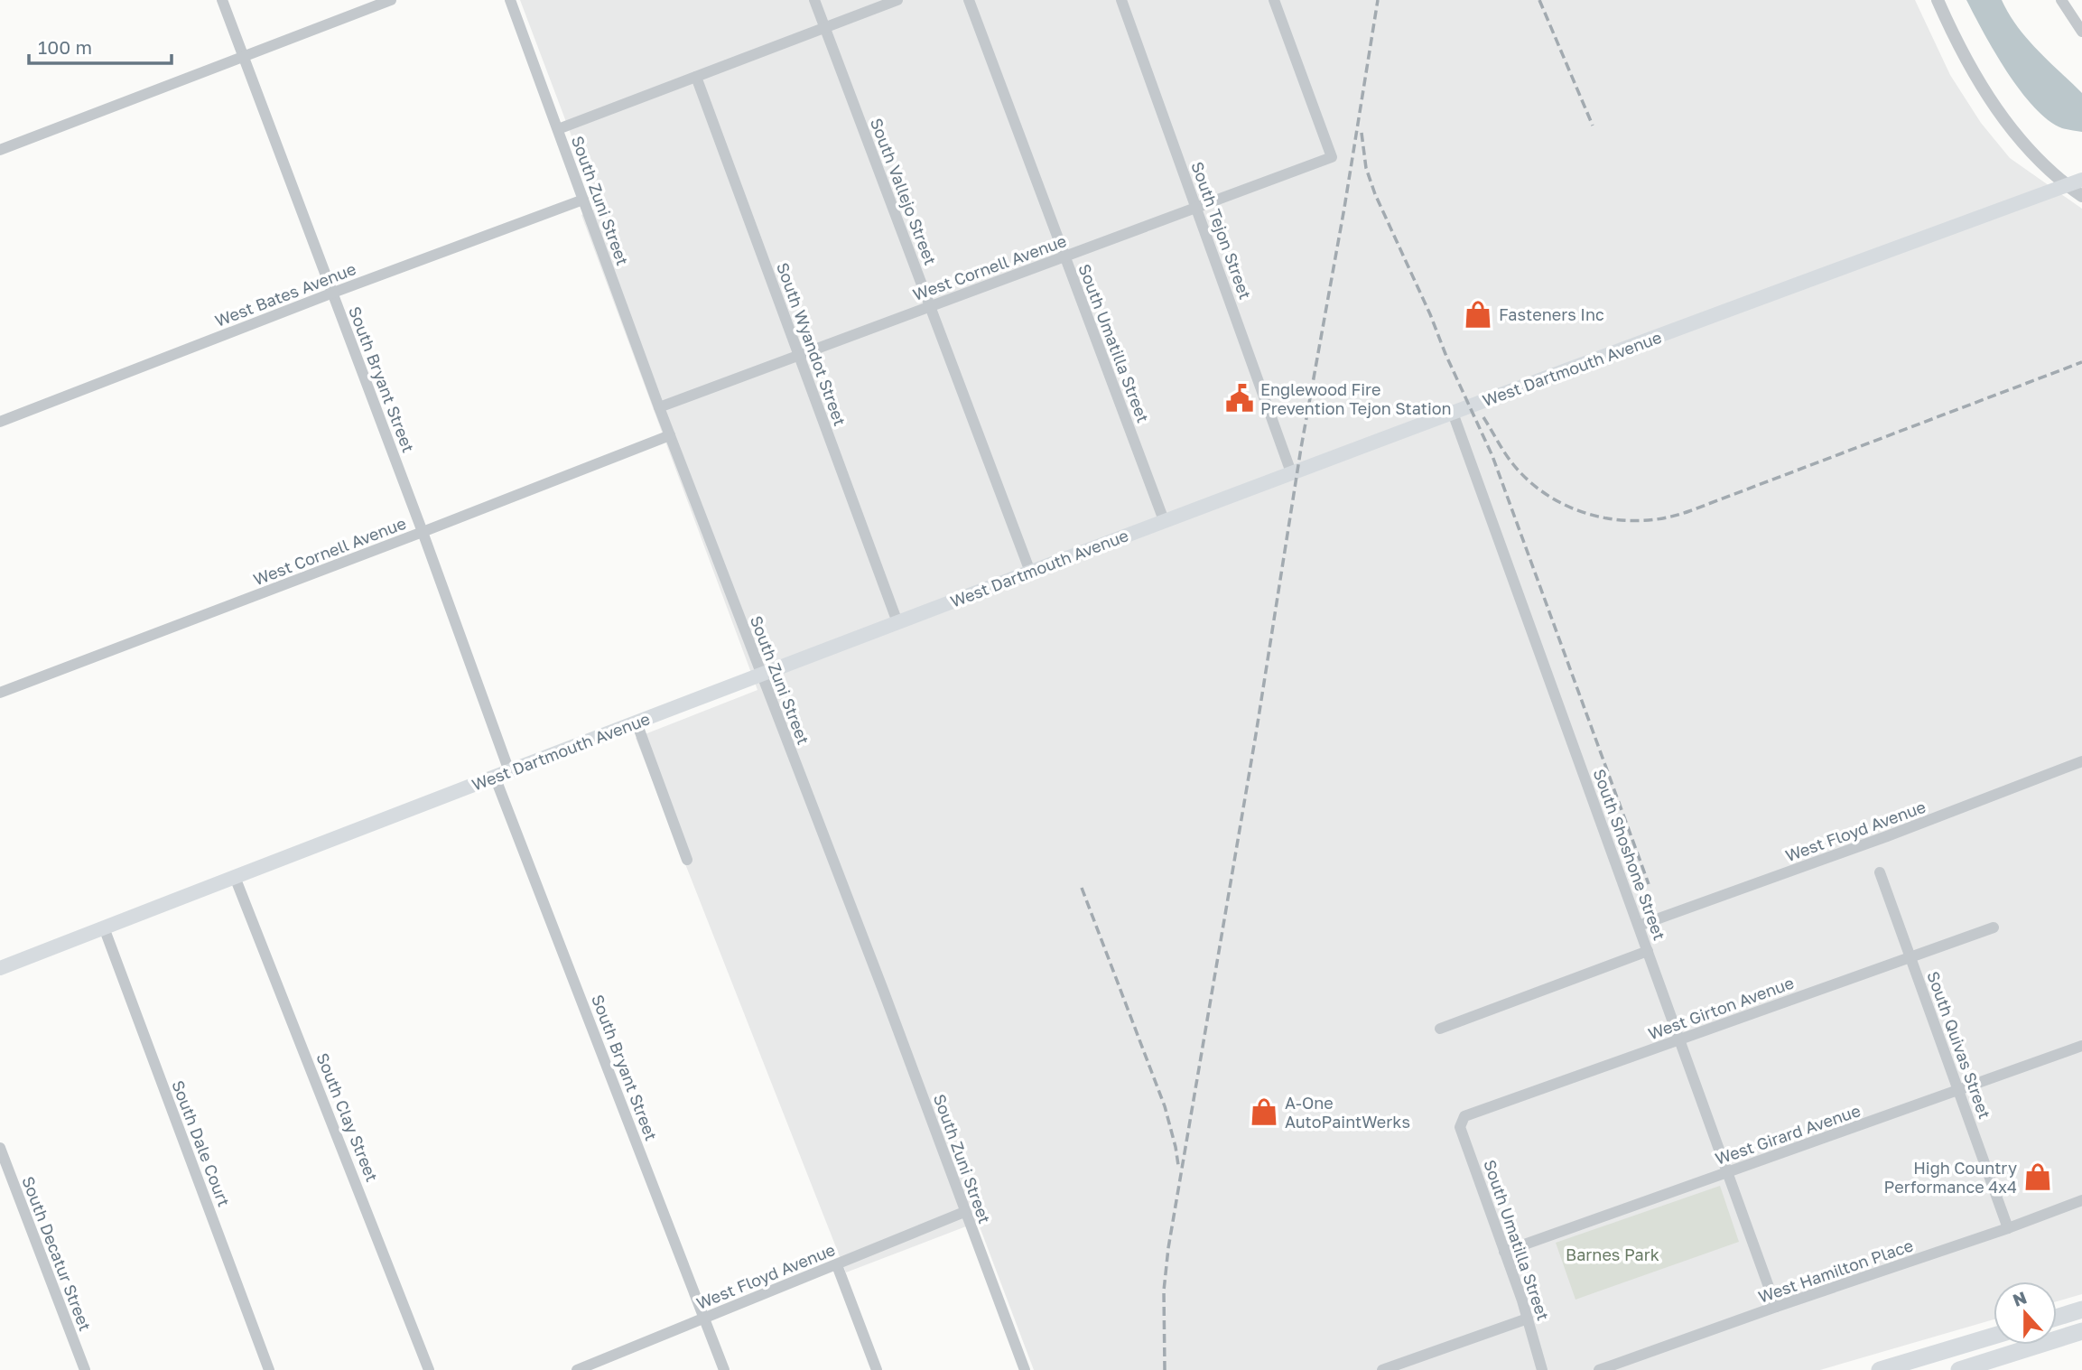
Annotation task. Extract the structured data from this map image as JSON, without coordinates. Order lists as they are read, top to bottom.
{
  "streets": {
    "main road": ["West Dartmouth Avenue"],
    "street": [
      "South Vallejo Street",
      "South Zuni Street",
      "South Tejon Street",
      "West Cornell Avenue",
      "West Bates Avenue",
      "South Umatilla Street",
      "South Wyandot Street",
      "South Bryant Street",
      "West Floyd Avenue",
      "South Shoshone Street",
      "West Girton Avenue",
      "South Quivas Street",
      "South Clay Street",
      "West Girard Avenue",
      "South Dale Court",
      "South Decatur Street",
      "West Hamilton Place"
    ]
  },
  "crossings": [
    ["South Vallejo Street", "West Cornell Avenue"],
    ["South Vallejo Street", "West Dartmouth Avenue"],
    ["South Zuni Street", "West Cornell Avenue"],
    ["South Zuni Street", "West Bates Avenue"],
    ["South Zuni Street", "West Dartmouth Avenue"],
    ["South Zuni Street", "West Floyd Avenue"],
    ["South Tejon Street", "West Cornell Avenue"],
    ["South Tejon Street", "West Dartmouth Avenue"],
    ["West Cornell Avenue", "South Umatilla Street"],
    ["West Cornell Avenue", "South Wyandot Street"],
    ["West Cornell Avenue", "South Bryant Street"],
    ["West Bates Avenue", "South Bryant Street"],
    ["South Umatilla Street", "West Dartmouth Avenue"],
    ["South Umatilla Street", "West Girton Avenue"],
    ["South Umatilla Street", "West Girard Avenue"],
    ["South Wyandot Street", "West Dartmouth Avenue"],
    ["West Dartmouth Avenue", "South Bryant Street"],
    ["West Dartmouth Avenue", "South Shoshone Street"],
    ["West Dartmouth Avenue", "South Clay Street"],
    ["West Dartmouth Avenue", "South Dale Court"],
    ["South Bryant Street", "West Floyd Avenue"],
    ["West Floyd Avenue", "South Shoshone Street"],
    ["South Shoshone Street", "West Girton Avenue"],
    ["South Shoshone Street", "West Girard Avenue"],
    ["South Shoshone Street", "West Hamilton Place"],
    ["West Girton Avenue", "South Quivas Street"],
    ["South Quivas Street", "West Girard Avenue"],
    ["South Quivas Street", "West Hamilton Place"]
  ],
  "parks": ["Barnes Park"],
  "places": {
    "shop": ["Fasteners Inc", "A-One AutoPaintWerks", "High Country Performance 4x4"],
    "public building": ["Englewood Fire Prevention Tejon Station"]
  },
  "scale_bar": "100 m",
  "north": "top"
}
